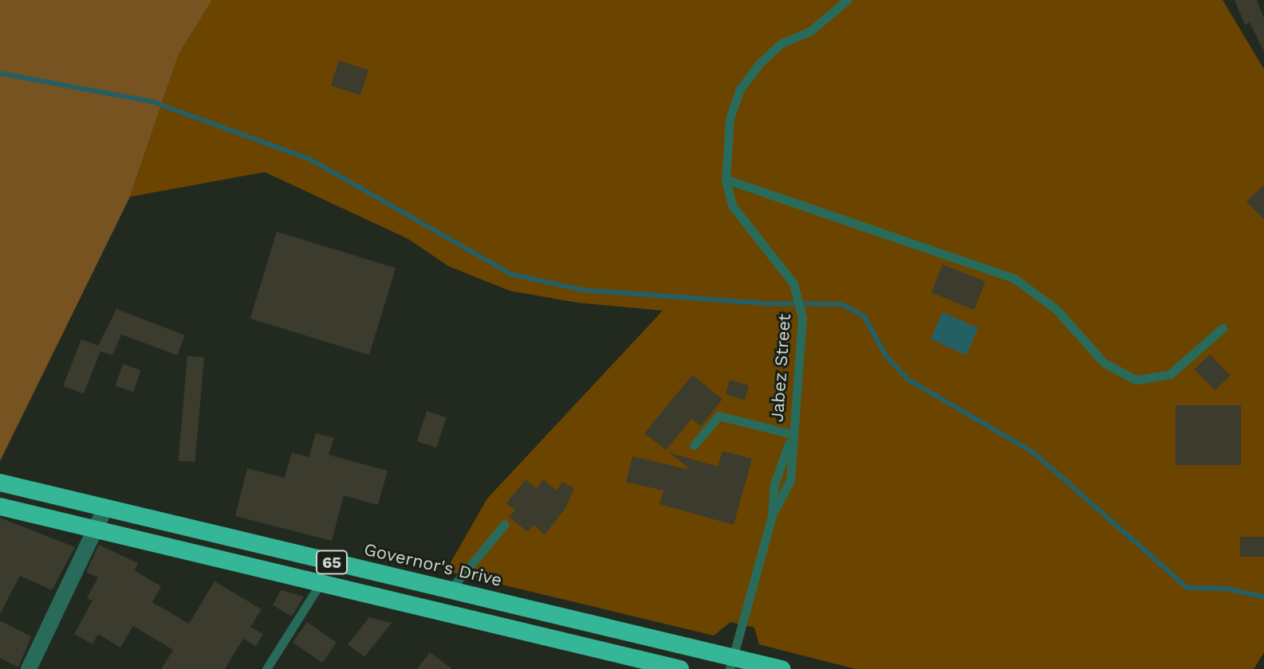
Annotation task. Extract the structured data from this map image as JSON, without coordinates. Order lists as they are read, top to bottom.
{
  "streets": {
    "highway": ["65", "Governor's Drive"],
    "lane": ["Jabez Street"]
  },
  "crossings": [
    ["Jabez Street", "Governor's Drive"]
  ]
}
